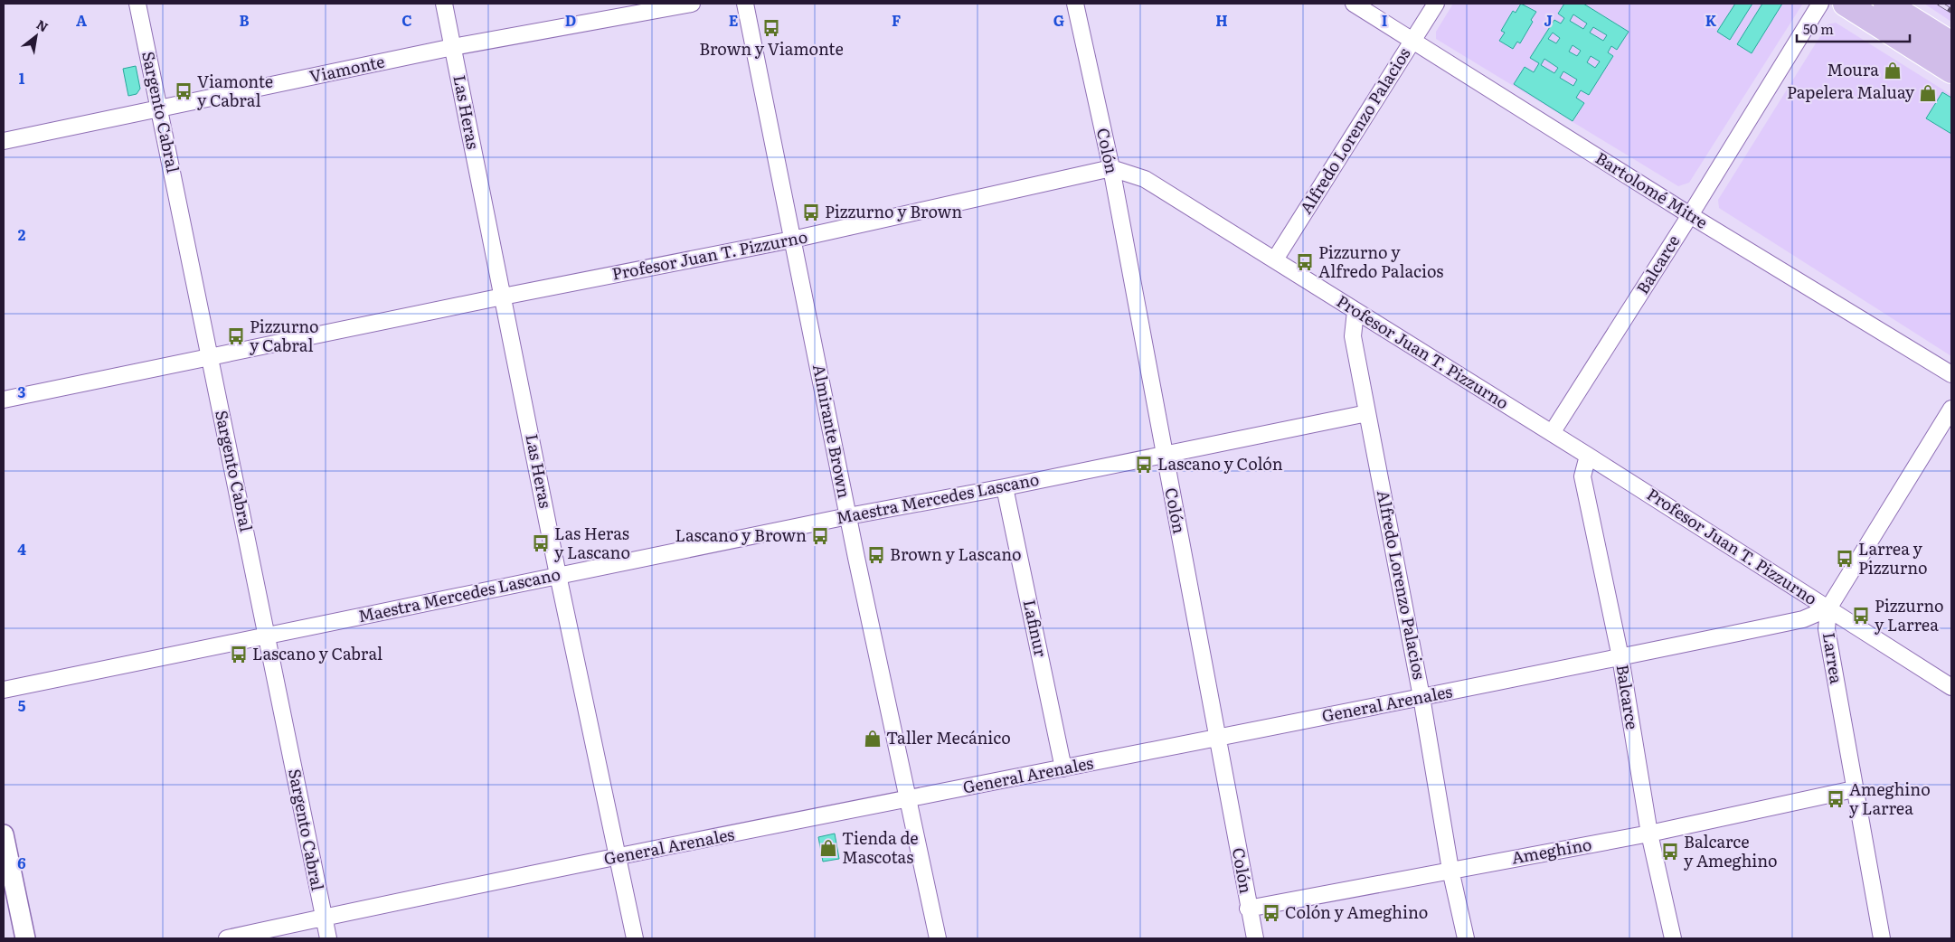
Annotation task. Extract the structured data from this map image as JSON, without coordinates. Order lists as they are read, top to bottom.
{
  "streets": {
    "street": [
      "Viamonte",
      "Sargento Cabral",
      "Las Heras",
      "Alfredo Lorenzo Palacios",
      "Colón",
      "Bartolomé Mitre",
      "Profesor Juan T. Pizzurno",
      "Balcarce",
      "Almirante Brown",
      "Maestra Mercedes Lascano",
      "Lafinur",
      "Larrea",
      "General Arenales",
      "Ameghino"
    ]
  },
  "crossings": [
    ["Viamonte", "Sargento Cabral"],
    ["Viamonte", "Las Heras"],
    ["Sargento Cabral", "Profesor Juan T. Pizzurno"],
    ["Sargento Cabral", "Maestra Mercedes Lascano"],
    ["Sargento Cabral", "General Arenales"],
    ["Las Heras", "Profesor Juan T. Pizzurno"],
    ["Las Heras", "Maestra Mercedes Lascano"],
    ["Las Heras", "General Arenales"],
    ["Alfredo Lorenzo Palacios", "Bartolomé Mitre"],
    ["Alfredo Lorenzo Palacios", "Profesor Juan T. Pizzurno"],
    ["Alfredo Lorenzo Palacios", "Maestra Mercedes Lascano"],
    ["Alfredo Lorenzo Palacios", "General Arenales"],
    ["Alfredo Lorenzo Palacios", "Ameghino"],
    ["Colón", "Profesor Juan T. Pizzurno"],
    ["Colón", "Maestra Mercedes Lascano"],
    ["Colón", "General Arenales"],
    ["Colón", "Ameghino"],
    ["Bartolomé Mitre", "Balcarce"],
    ["Profesor Juan T. Pizzurno", "Balcarce"],
    ["Profesor Juan T. Pizzurno", "Almirante Brown"],
    ["Profesor Juan T. Pizzurno", "Larrea"],
    ["Profesor Juan T. Pizzurno", "General Arenales"],
    ["Balcarce", "General Arenales"],
    ["Balcarce", "Ameghino"],
    ["Almirante Brown", "Maestra Mercedes Lascano"],
    ["Almirante Brown", "General Arenales"],
    ["Maestra Mercedes Lascano", "Lafinur"],
    ["Lafinur", "General Arenales"],
    ["Larrea", "General Arenales"],
    ["Larrea", "Ameghino"]
  ],
  "places": {
    "bus stop": [
      "Brown y Viamonte",
      "Viamonte y Cabral",
      "Pizzurno y Brown",
      "Pizzurno y Alfredo Palacios",
      "Pizzurno y Cabral",
      "Lascano y Colón",
      "Lascano y Brown",
      "Las Heras y Lascano",
      "Brown y Lascano",
      "Larrea y Pizzurno",
      "Pizzurno y Larrea",
      "Lascano y Cabral",
      "Ameghino y Larrea",
      "Balcarce y Ameghino",
      "Colón y Ameghino"
    ],
    "shop": [
      "Moura",
      "Papelera Maluay",
      "Taller Mecánico",
      "Tienda de Mascotas"
    ]
  },
  "scale_bar": "50 m",
  "north": "top right",
  "grid": {
    "columns": [
      "A",
      "B",
      "C",
      "D",
      "E",
      "F",
      "G",
      "H",
      "I",
      "J",
      "K"
    ],
    "rows": [
      "1",
      "2",
      "3",
      "4",
      "5",
      "6"
    ]
  }
}
